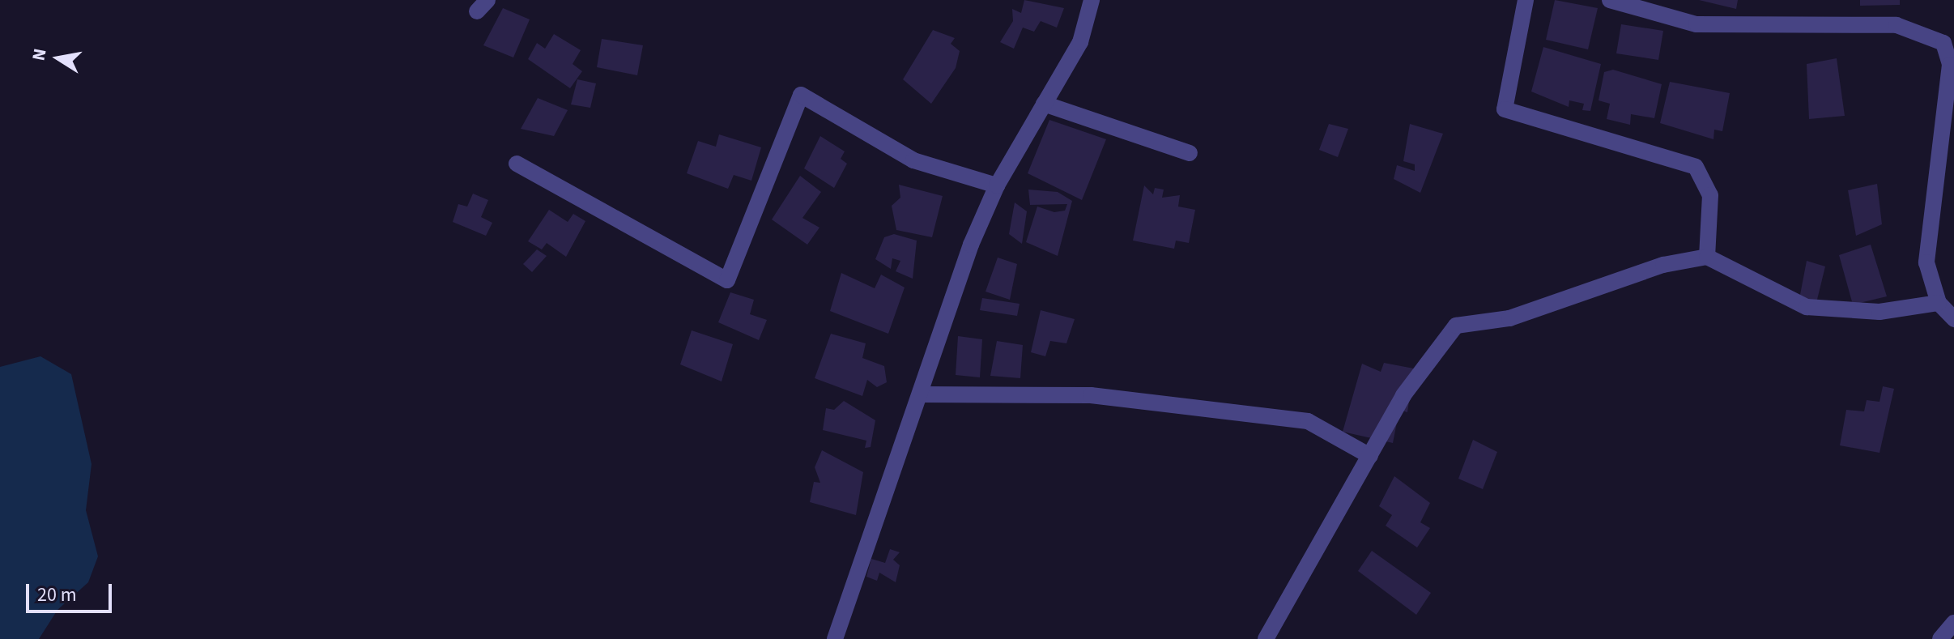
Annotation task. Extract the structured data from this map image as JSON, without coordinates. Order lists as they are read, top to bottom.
{
  "scale_bar": "20 m",
  "north": "left"
}
